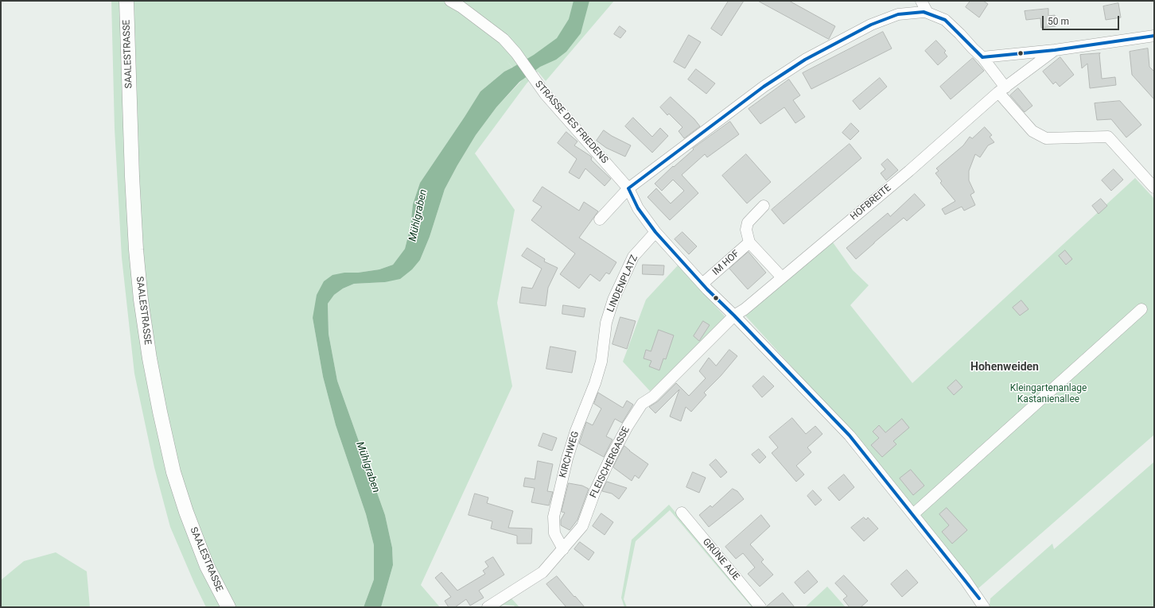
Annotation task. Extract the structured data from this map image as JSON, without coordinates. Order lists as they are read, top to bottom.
{
  "streets": {
    "street": [
      "SAALESTRASSE",
      "STRASSE DES FRIEDENS",
      "HOFBREITE",
      "IM HOF",
      "LINDENPLATZ",
      "KIRCHWEG",
      "FLEISCHERGASSE",
      "GRÜNE AUE"
    ]
  },
  "crossings": [
    ["STRASSE DES FRIEDENS", "HOFBREITE"],
    ["STRASSE DES FRIEDENS", "IM HOF"],
    ["STRASSE DES FRIEDENS", "LINDENPLATZ"],
    ["STRASSE DES FRIEDENS", "FLEISCHERGASSE"],
    ["HOFBREITE", "FLEISCHERGASSE"],
    ["LINDENPLATZ", "KIRCHWEG"],
    ["KIRCHWEG", "FLEISCHERGASSE"]
  ],
  "districts": ["Hohenweiden"],
  "water": ["Mühlgraben"],
  "parks": ["Kleingartenanlage Kastanienallee"],
  "scale_bar": "50 m"
}
